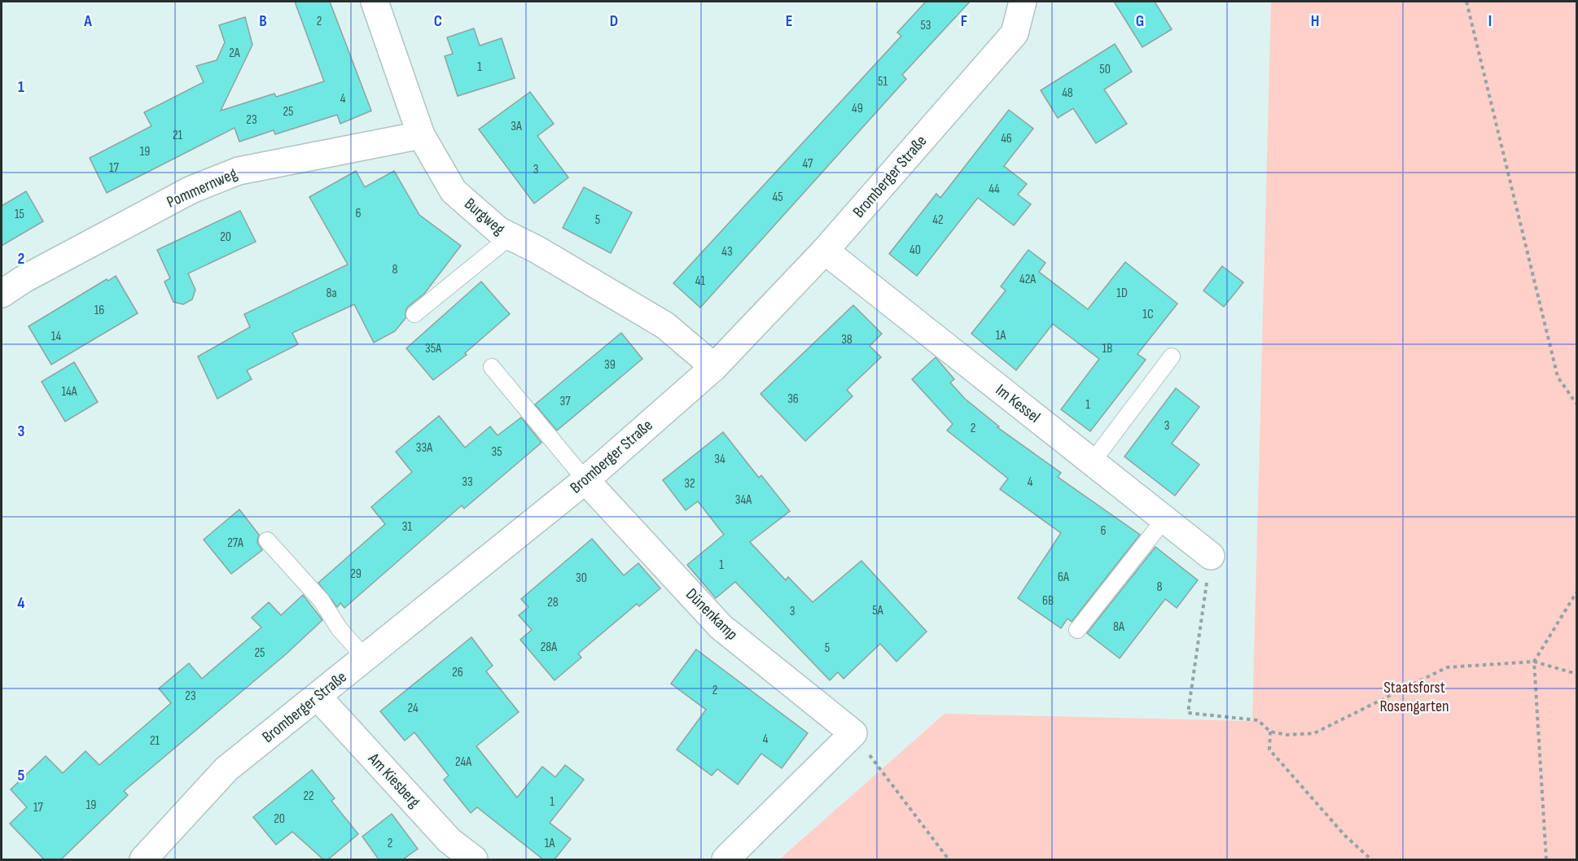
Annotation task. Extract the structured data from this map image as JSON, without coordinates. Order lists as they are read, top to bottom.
{
  "streets": {
    "street": [
      "Bromberger Straße",
      "Pommernweg",
      "Burgweg",
      "Im Kessel",
      "Dünenkamp",
      "Am Kiesberg"
    ]
  },
  "crossings": [
    ["Bromberger Straße", "Burgweg"],
    ["Bromberger Straße", "Im Kessel"],
    ["Bromberger Straße", "Dünenkamp"],
    ["Bromberger Straße", "Am Kiesberg"],
    ["Pommernweg", "Burgweg"]
  ],
  "parks": ["Staatsforst Rosengarten"],
  "house_numbers": [
    "2",
    "53",
    "2A",
    "1",
    "50",
    "51",
    "48",
    "4",
    "49",
    "25",
    "23",
    "3A",
    "21",
    "46",
    "19",
    "47",
    "17",
    "3",
    "44",
    "45",
    "6",
    "15",
    "5",
    "42",
    "20",
    "40",
    "43",
    "8",
    "42A",
    "41",
    "8a",
    "1D",
    "16",
    "1C",
    "1A",
    "14",
    "38",
    "35A",
    "1B",
    "39",
    "14A",
    "36",
    "37",
    "1",
    "3",
    "2",
    "33A",
    "35",
    "34",
    "33",
    "4",
    "32",
    "34A",
    "31",
    "6",
    "27A",
    "1",
    "29",
    "6A",
    "30",
    "8",
    "6B",
    "28",
    "5A",
    "3",
    "8A",
    "28A",
    "5",
    "25",
    "26",
    "2",
    "23",
    "24",
    "4",
    "21",
    "24A",
    "22",
    "1",
    "19",
    "17",
    "20",
    "2",
    "1A"
  ],
  "grid": {
    "columns": [
      "A",
      "B",
      "C",
      "D",
      "E",
      "F",
      "G",
      "H",
      "I"
    ],
    "rows": [
      "1",
      "2",
      "3",
      "4",
      "5"
    ]
  }
}
